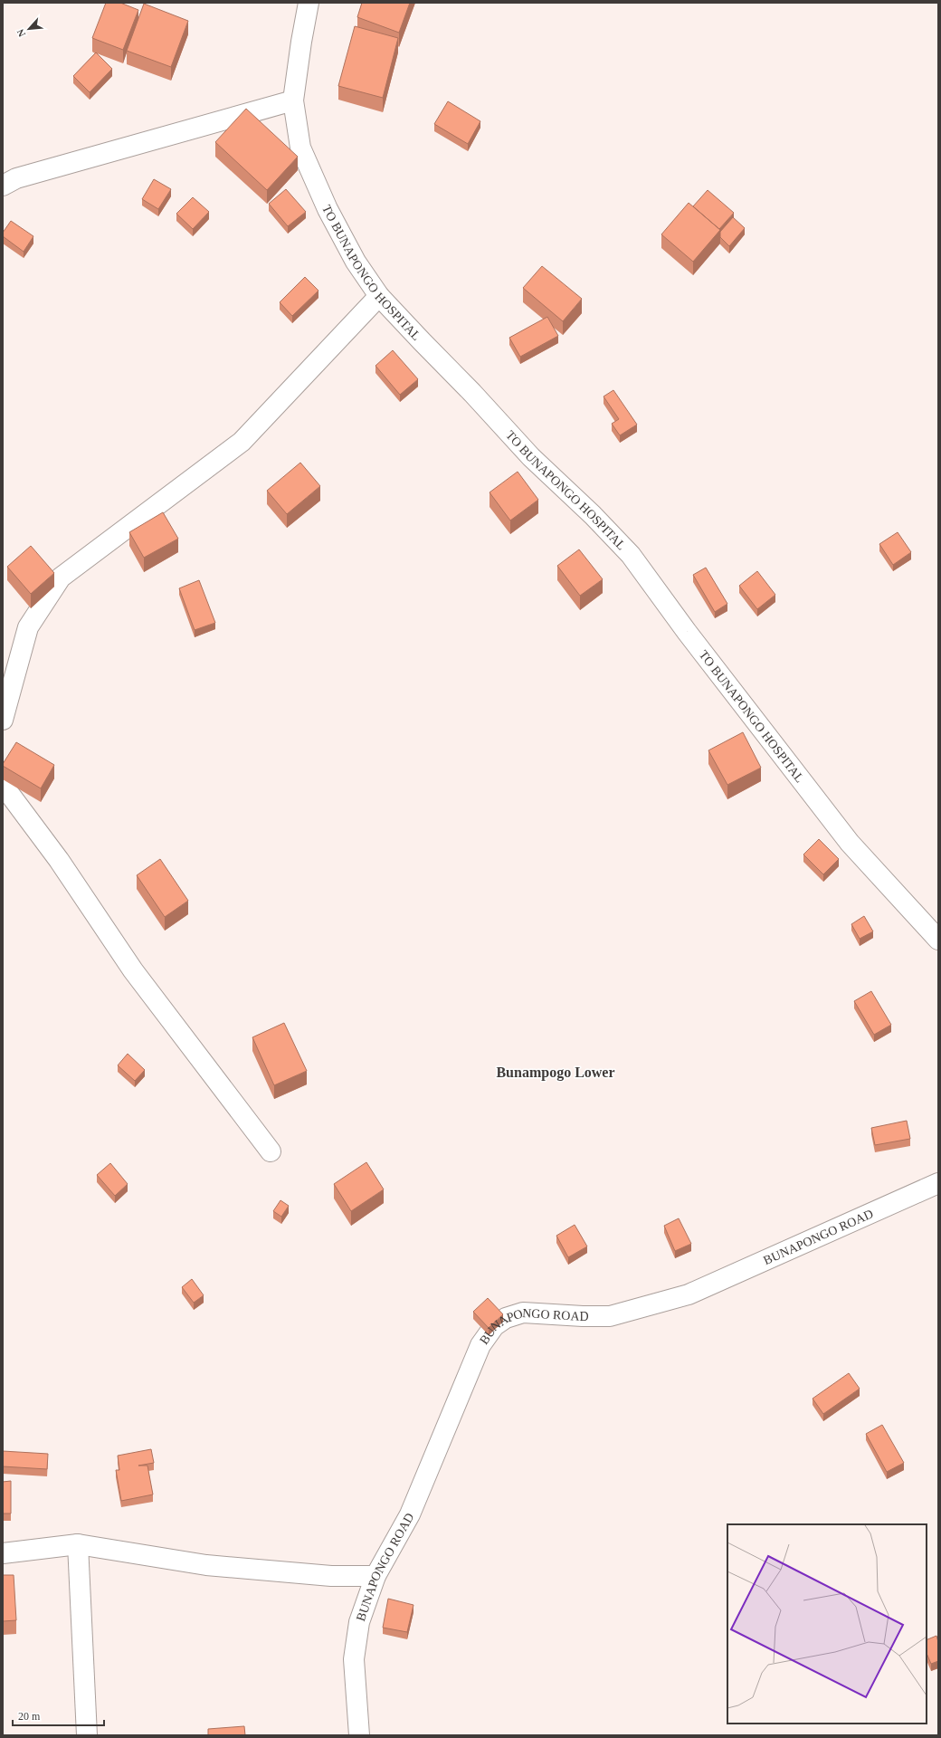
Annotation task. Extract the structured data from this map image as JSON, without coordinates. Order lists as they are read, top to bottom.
{
  "streets": {
    "street": ["TO BUNAPONGO HOSPITAL", "BUNAPONGO ROAD"]
  },
  "districts": ["Bunampogo Lower"],
  "scale_bar": "20 m",
  "north": "bottom left"
}
